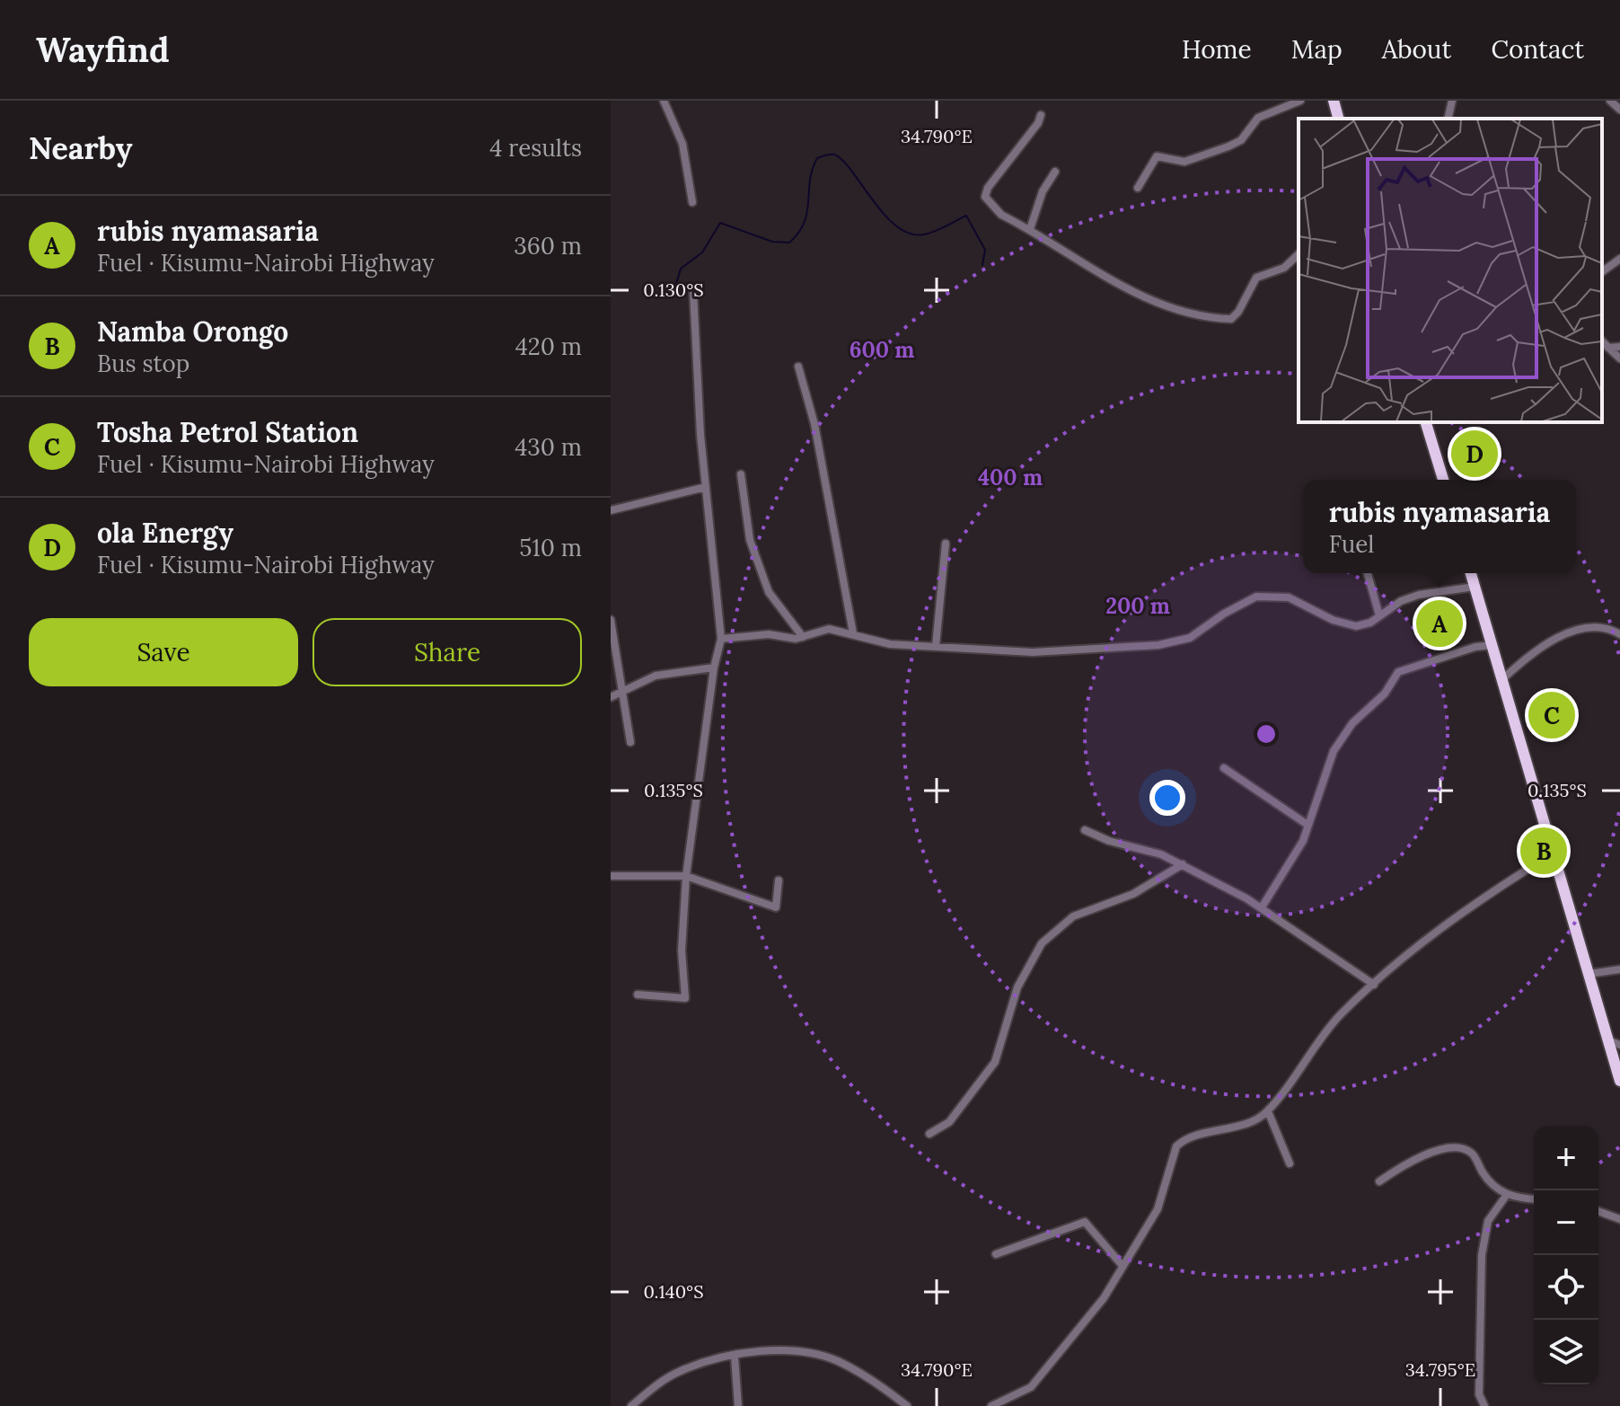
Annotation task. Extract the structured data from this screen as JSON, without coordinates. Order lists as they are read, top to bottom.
{
  "page": {
    "header": "Wayfind",
    "nav": [
      "Home",
      "Map",
      "About",
      "Contact"
    ],
    "heading": ["Nearby", "4 results"],
    "list": [
      {
        "mark": "A",
        "name": "rubis nyamasaria",
        "note": "Fuel · Kisumu-Nairobi Highway",
        "value": "360 m"
      },
      {
        "mark": "B",
        "name": "Namba Orongo",
        "note": "Bus stop",
        "value": "420 m"
      },
      {
        "mark": "C",
        "name": "Tosha Petrol Station",
        "note": "Fuel · Kisumu-Nairobi Highway",
        "value": "430 m"
      },
      {
        "mark": "D",
        "name": "ola Energy",
        "note": "Fuel · Kisumu-Nairobi Highway",
        "value": "510 m"
      }
    ],
    "pins": [
      "D",
      "A",
      "C",
      "B"
    ],
    "popup": ["rubis nyamasaria", "Fuel"],
    "buttons": ["Save", "Share"],
    "map_buttons": ["+", "−"]
  },
  "coordinates": [
    "34.790°E",
    "0.130°S",
    "0.135°S",
    "0.140°S",
    "34.795°E"
  ],
  "rings": ["600 m", "400 m", "200 m"]
}
